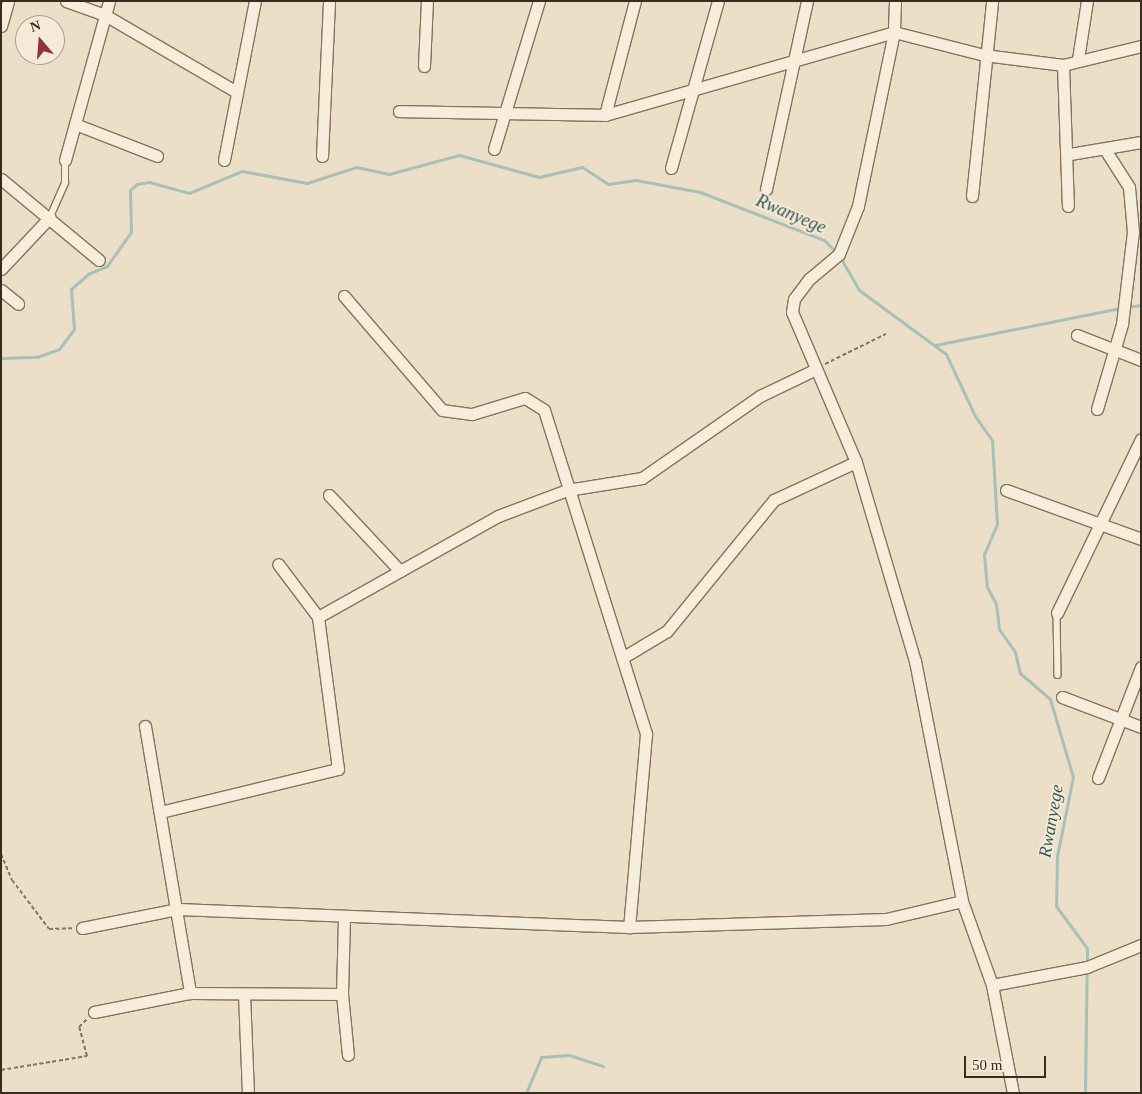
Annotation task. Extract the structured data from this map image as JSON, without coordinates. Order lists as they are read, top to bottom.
{
  "water": ["Rwanyege"],
  "scale_bar": "50 m",
  "north": "top"
}
